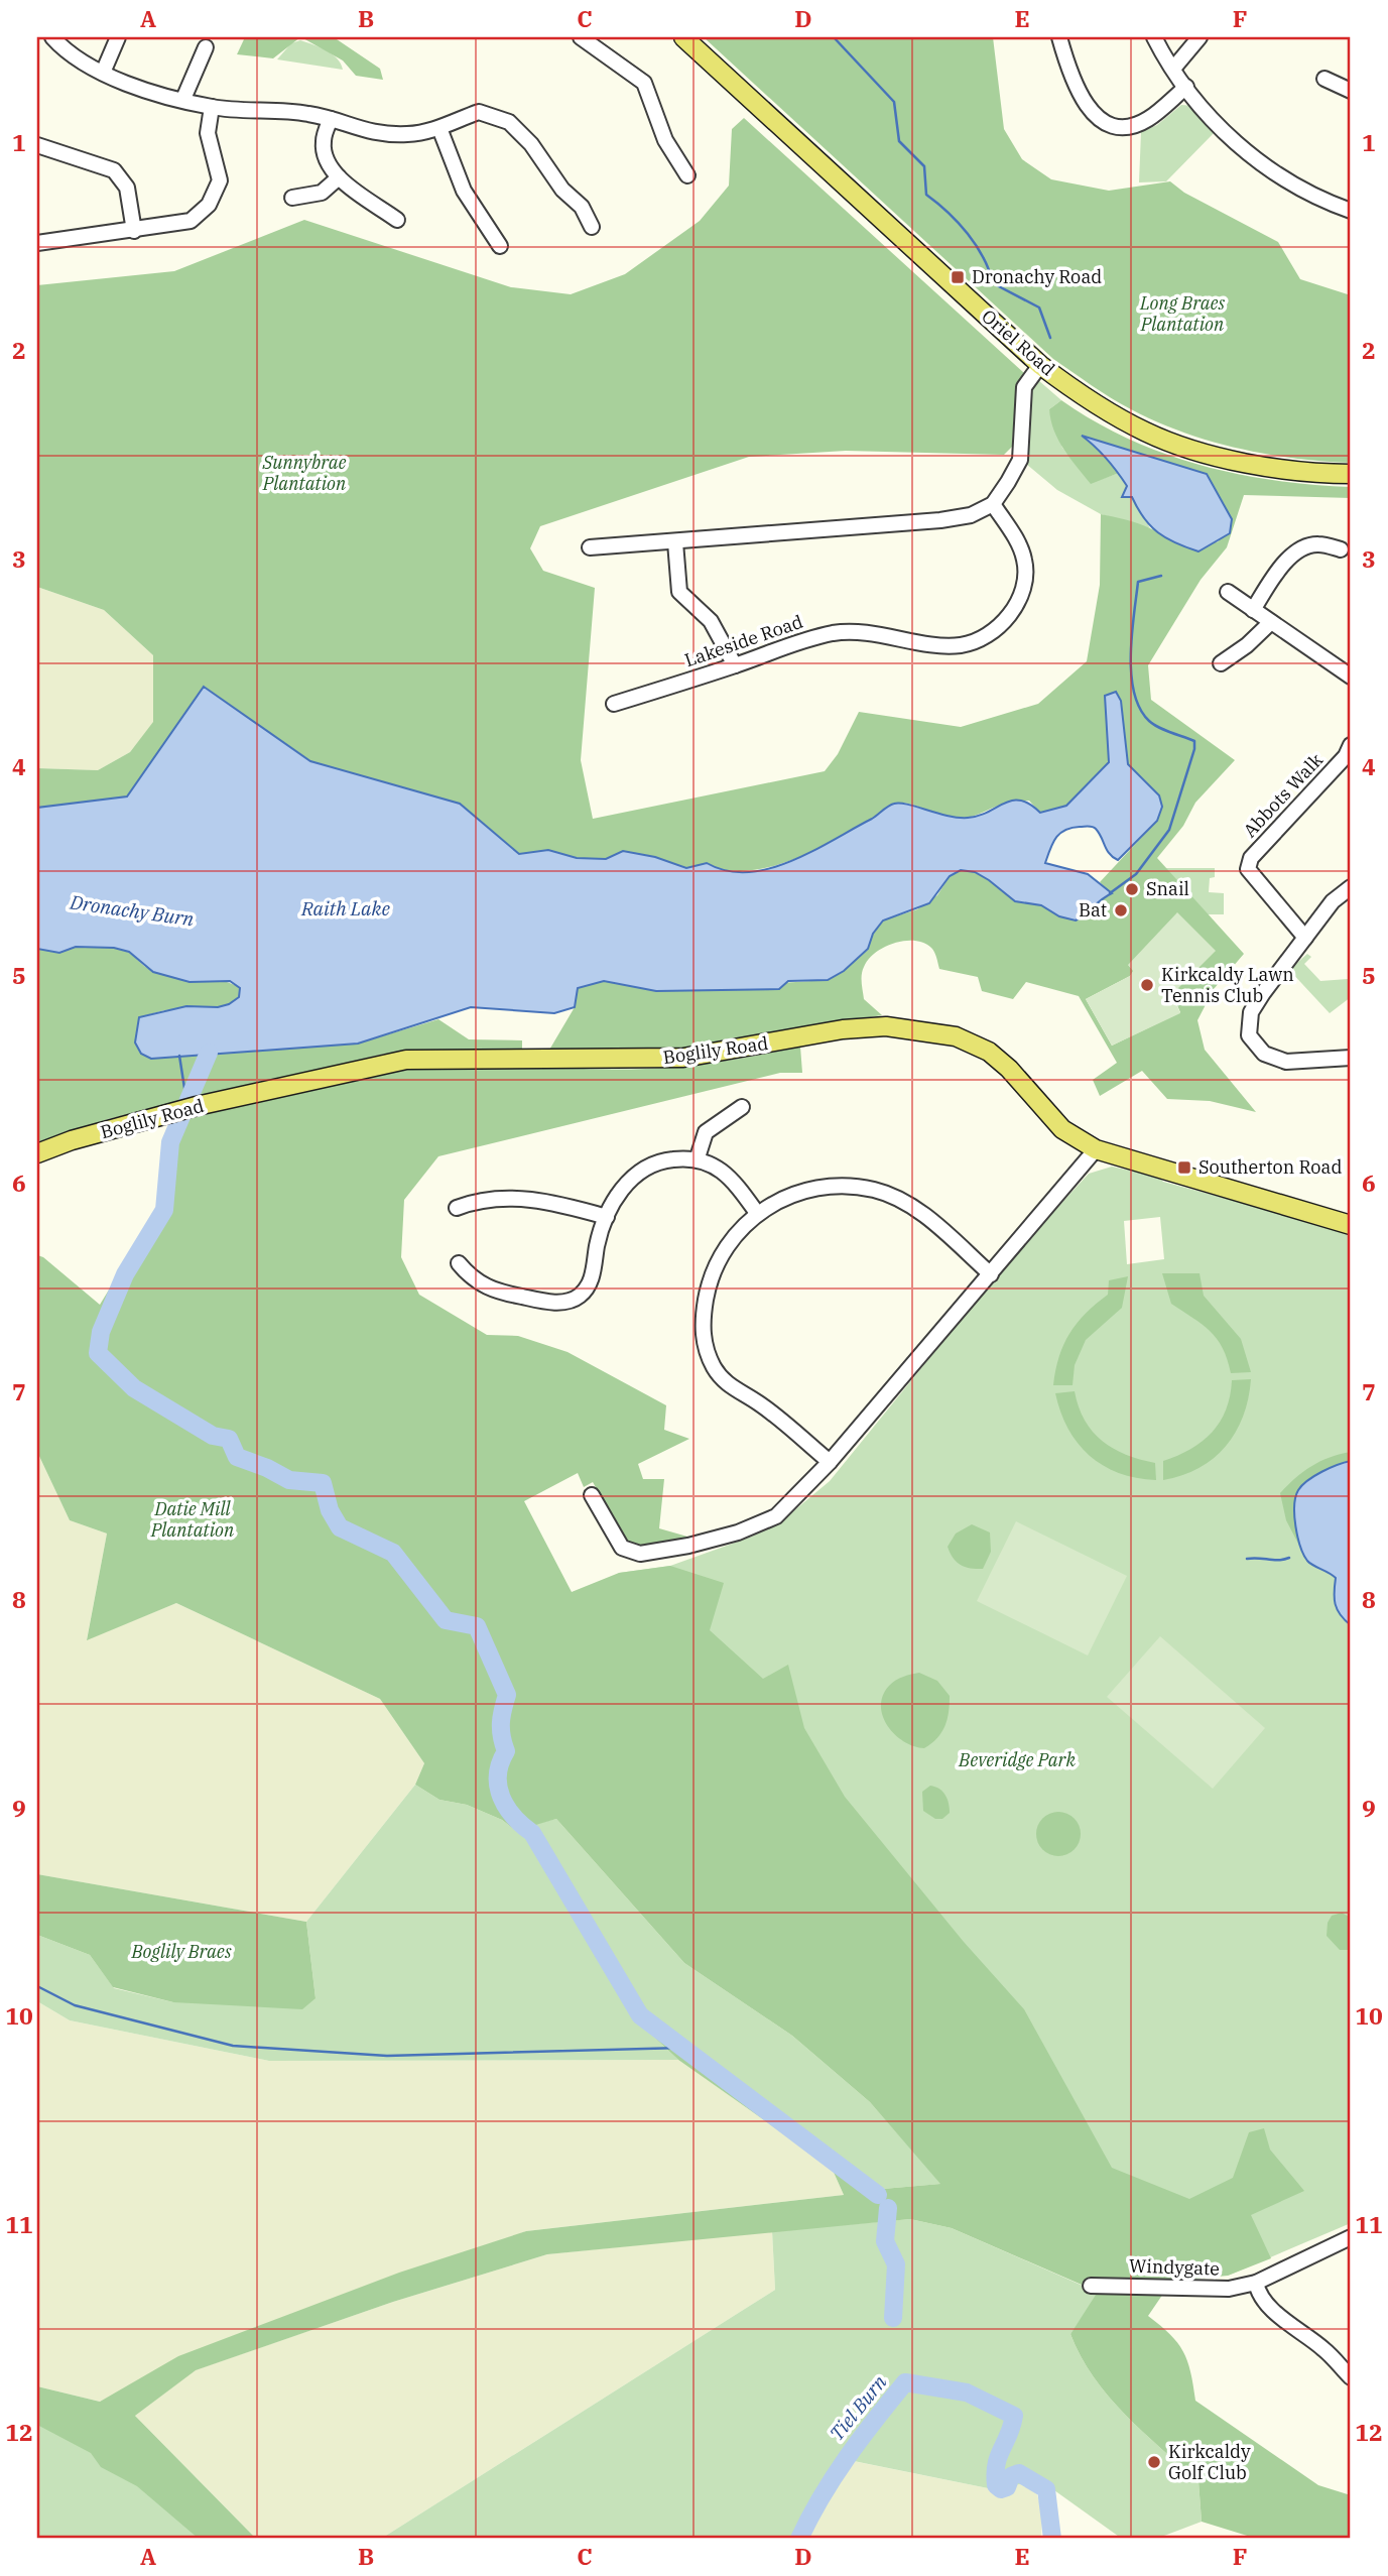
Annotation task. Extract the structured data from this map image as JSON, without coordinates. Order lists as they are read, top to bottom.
{
  "streets": {
    "main road": ["Oriel Road", "Boglily Road"],
    "street": ["Lakeside Road", "Abbots Walk", "Windygate"]
  },
  "water": ["Raith Lake", "Dronachy Burn", "Tiel Burn"],
  "parks": [
    "Long Braes Plantation",
    "Sunnybrae Plantation",
    "Datie Mill Plantation",
    "Beveridge Park",
    "Boglily Braes"
  ],
  "places": {
    "transit": ["Dronachy Road", "Southerton Road"],
    "other": [
      "Snail",
      "Bat",
      "Kirkcaldy Lawn Tennis Club",
      "Kirkcaldy Golf Club"
    ]
  },
  "grid": {
    "columns": [
      "A",
      "B",
      "C",
      "D",
      "E",
      "F"
    ],
    "rows": [
      "1",
      "2",
      "3",
      "4",
      "5",
      "6",
      "7",
      "8",
      "9",
      "10",
      "11",
      "12"
    ]
  }
}
